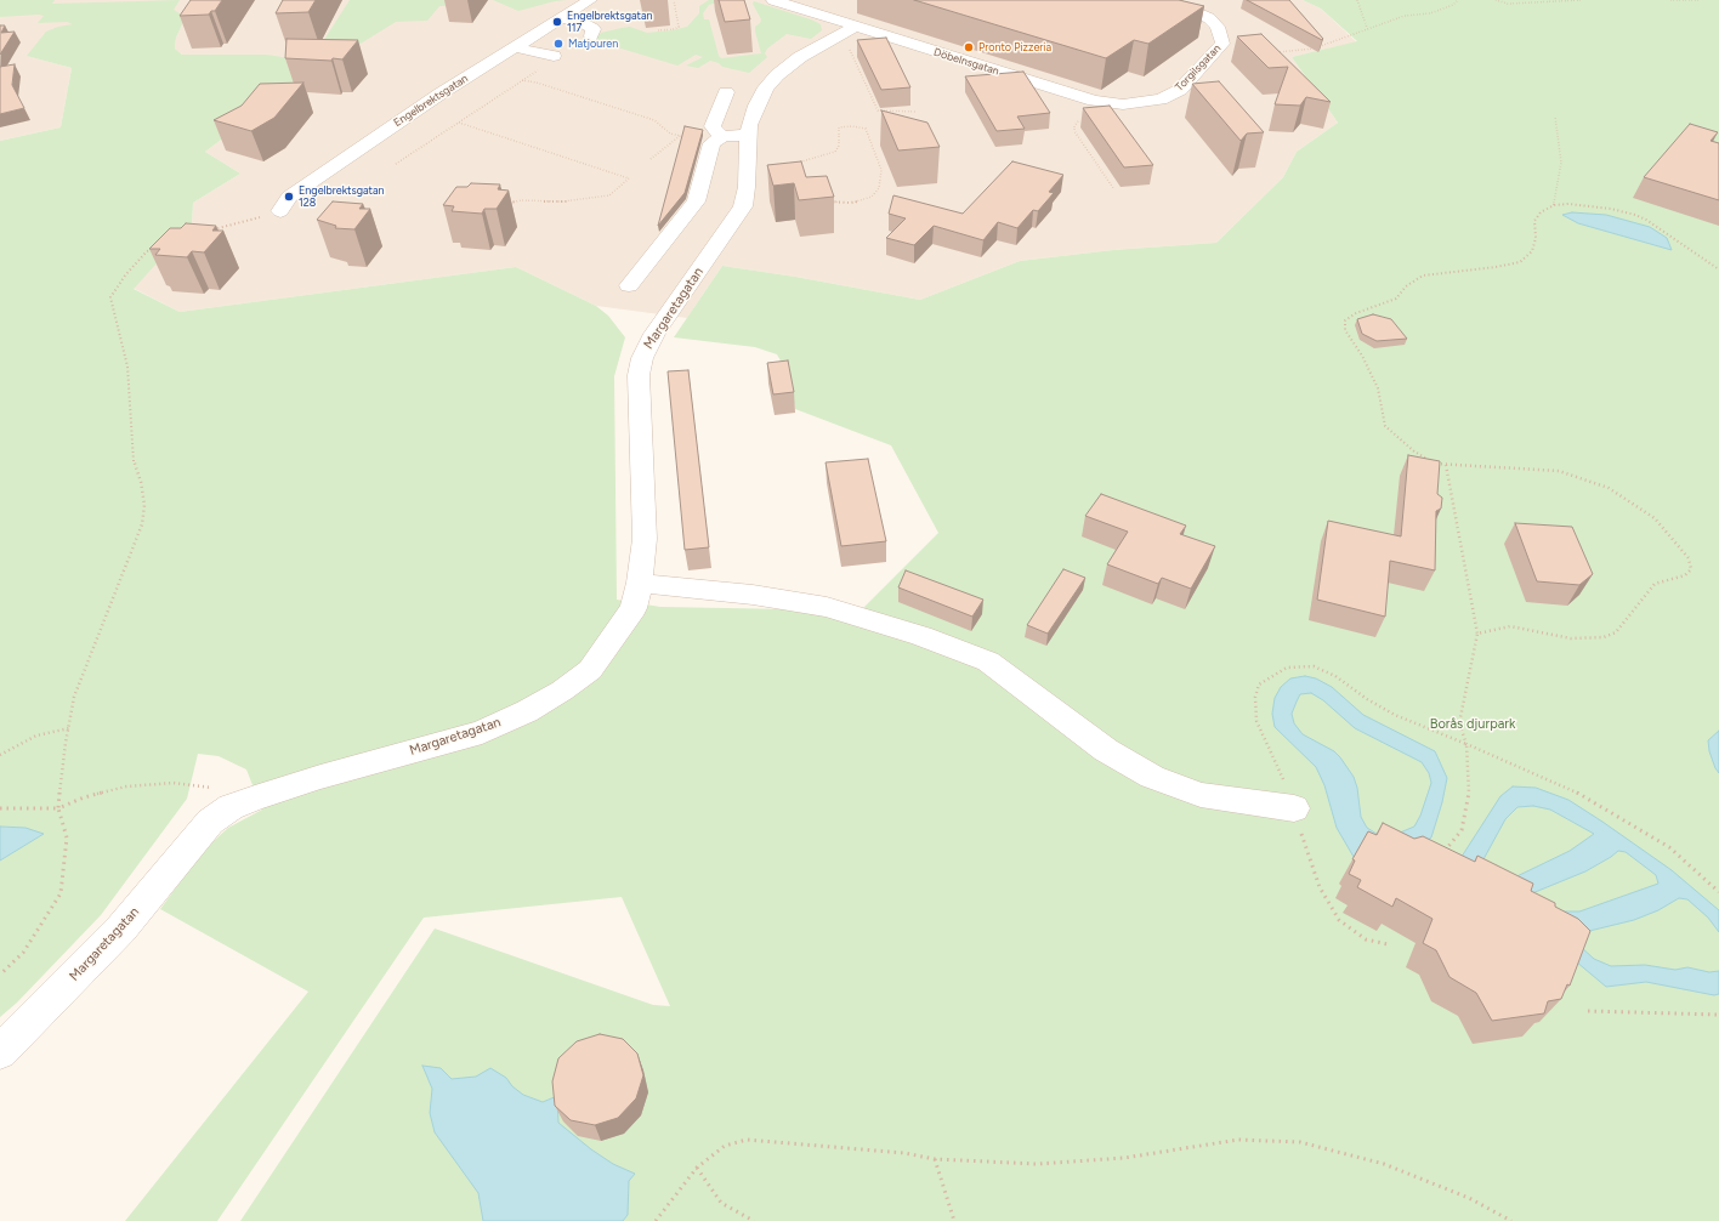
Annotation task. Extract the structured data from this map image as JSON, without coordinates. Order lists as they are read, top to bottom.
{
  "streets": {
    "street": [
      "Döbelnsgatan",
      "Torgilsgatan",
      "Engelbrektsgatan",
      "Margaretagatan"
    ]
  },
  "crossings": [
    ["Döbelnsgatan", "Torgilsgatan"],
    ["Döbelnsgatan", "Margaretagatan"]
  ],
  "parks": ["Borås djurpark"],
  "places": [
    "Engelbrektsgatan 117",
    "Matjouren",
    "Pronto Pizzeria",
    "Engelbrektsgatan 128"
  ]
}
